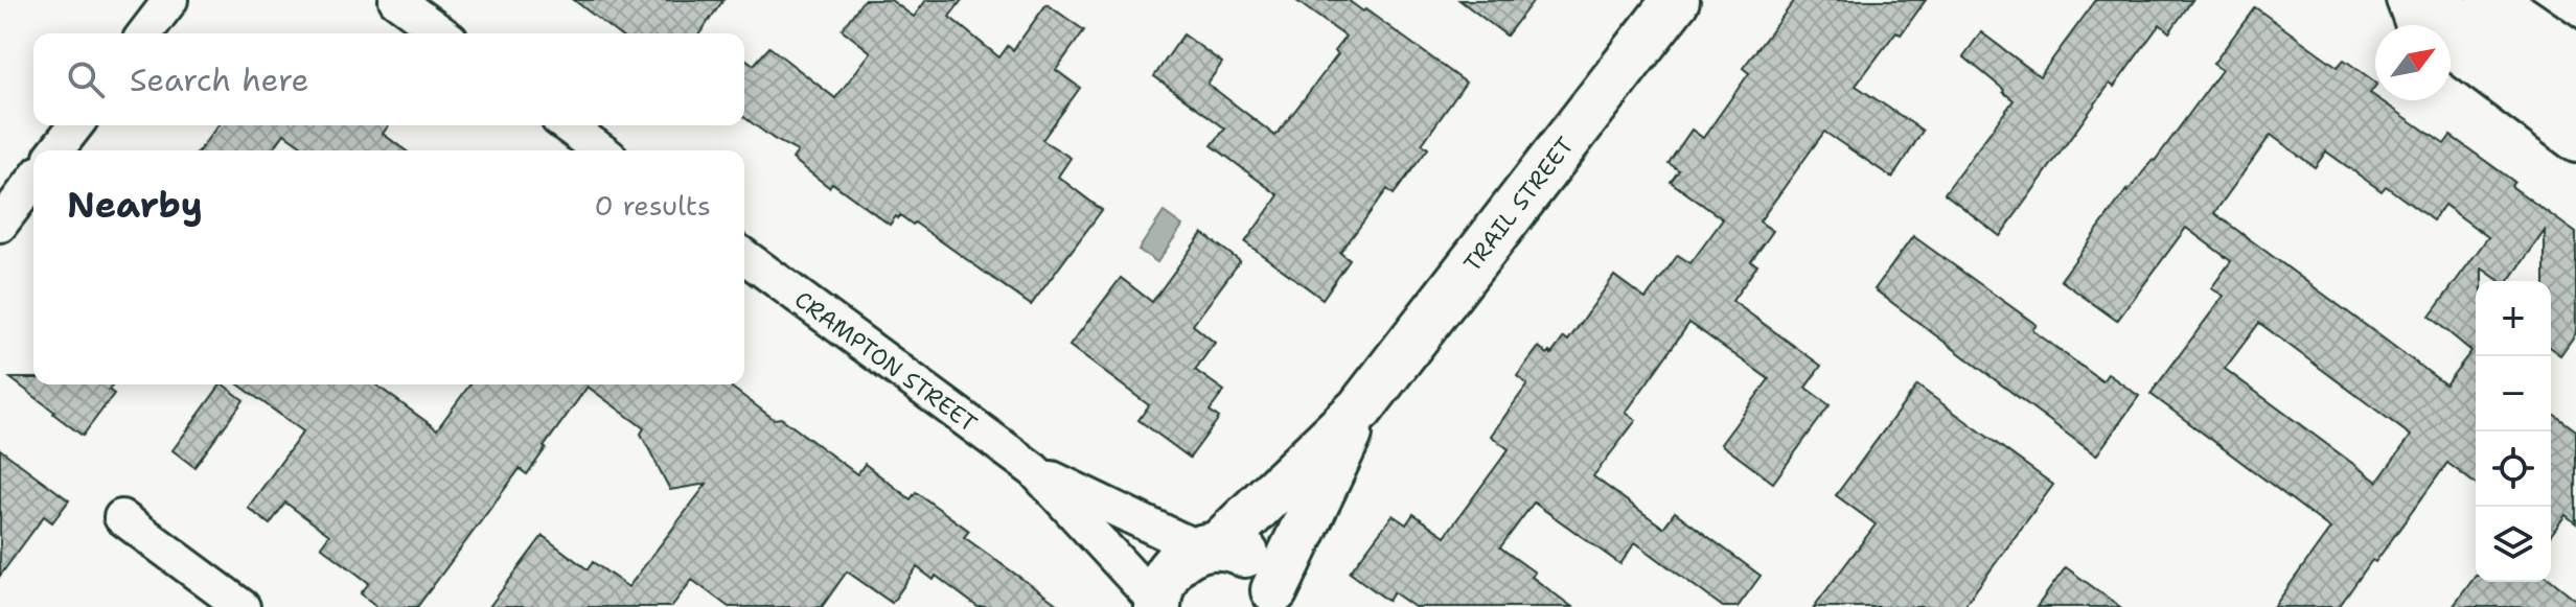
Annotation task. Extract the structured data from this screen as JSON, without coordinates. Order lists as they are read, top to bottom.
{
  "streets": {
    "street": ["TRAIL STREET", "CRAMPTON STREET"]
  },
  "crossings": [
    ["TRAIL STREET", "CRAMPTON STREET"]
  ],
  "north": "top right",
  "page": {
    "search": "Search here",
    "heading": ["Nearby", "0 results"],
    "map_buttons": ["+", "−"]
  }
}
